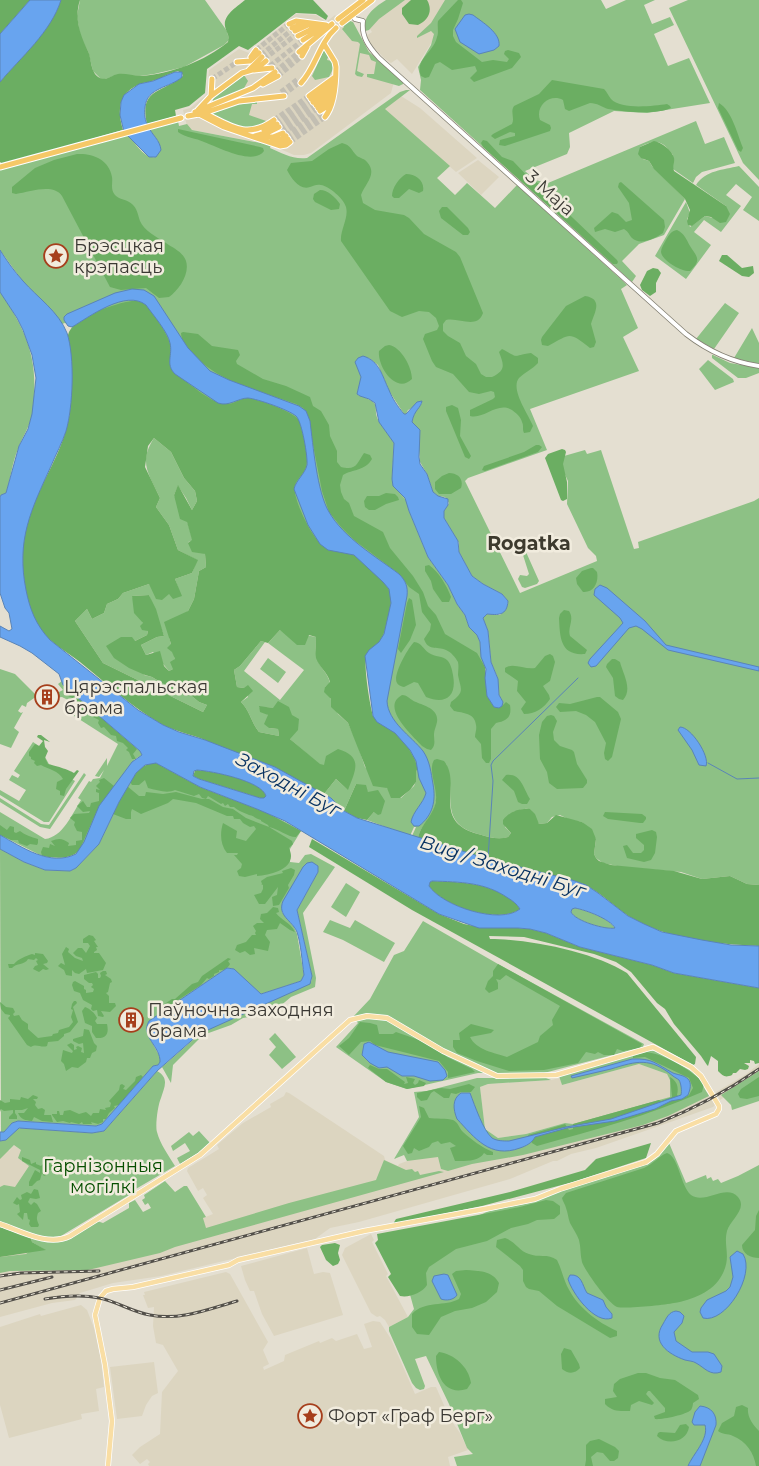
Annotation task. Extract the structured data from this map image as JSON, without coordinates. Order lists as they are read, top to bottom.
{
  "streets": {
    "street": ["3 Maja"]
  },
  "districts": ["Rogatka"],
  "water": ["Заходні Буг", "Bug / Заходні Буг"],
  "parks": ["Гарнізонныя могілкі"],
  "places": {
    "place": ["Брэсцкая крэпасць", "Форт «Граф Берг»"],
    "building": ["Цярэспальская брама", "Паўночна-заходняя брама"]
  }
}
